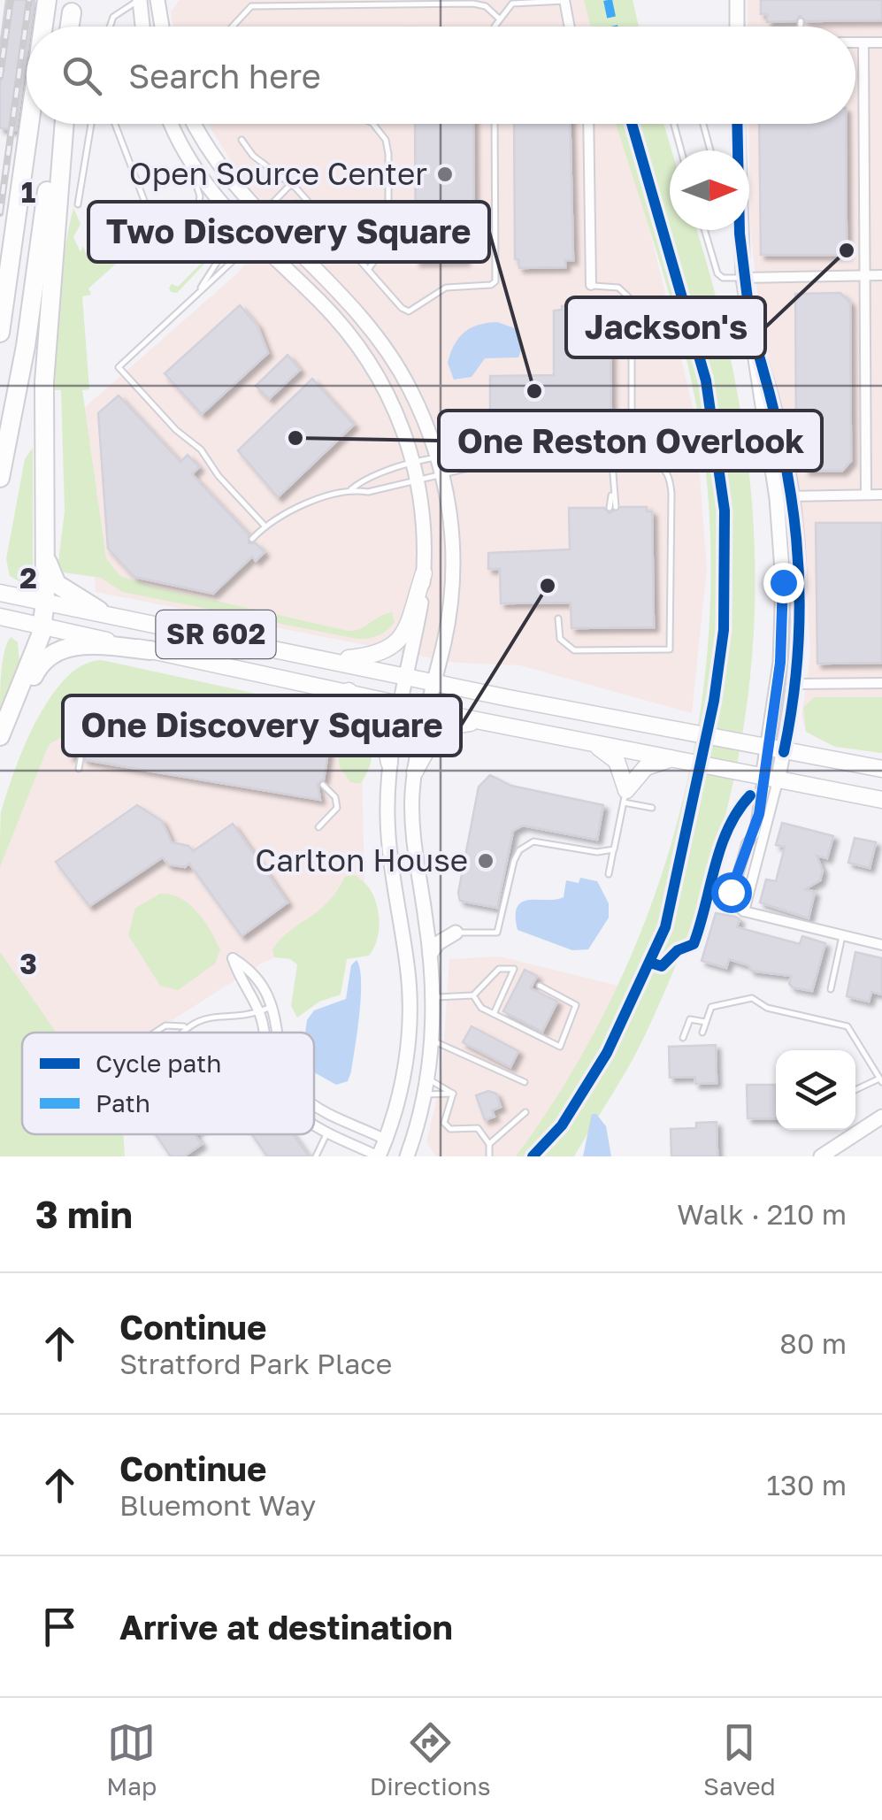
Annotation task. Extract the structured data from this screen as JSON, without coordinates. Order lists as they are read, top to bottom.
{
  "streets": {
    "main road": ["SR 602"]
  },
  "places": [
    "Open Source Center",
    "Jackson's",
    "Two Discovery Square",
    "One Reston Overlook",
    "One Discovery Square",
    "Carlton House"
  ],
  "legend": ["Cycle path", "Path"],
  "north": "right",
  "page": {
    "search": "Search here",
    "heading": ["3 min", "Walk · 210 m"],
    "list": [
      ["Continue", "Stratford Park Place", "80 m"],
      ["Continue", "Bluemont Way", "130 m"],
      "Arrive at destination"
    ],
    "nav": ["Map", "Directions", "Saved"]
  },
  "grid": {
    "rows": ["1", "2", "3"]
  }
}
